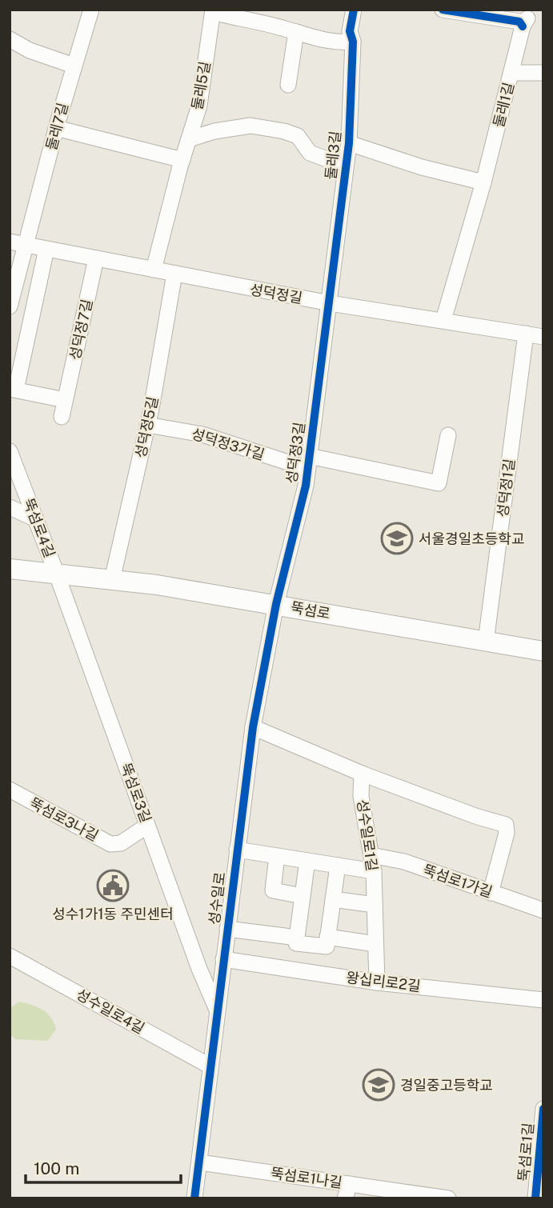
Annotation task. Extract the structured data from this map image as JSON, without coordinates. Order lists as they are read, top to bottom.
{
  "streets": {
    "main road": ["뚝섬로"],
    "street": [
      "둘레5길",
      "둘레1길",
      "둘레7길",
      "둘레3길",
      "성덕정길",
      "성덕정7길",
      "성덕정5길",
      "성덕정3가길",
      "성덕정3길",
      "성덕정1길",
      "뚝섬로4길",
      "뚝섬로3길",
      "뚝섬로3나길",
      "성수일로1길",
      "뚝섬로1가길",
      "성수일로",
      "왕십리로2길",
      "성수일로4길",
      "뚝섬로1길",
      "뚝섬로1나길"
    ]
  },
  "crossings": [
    ["둘레5길", "성덕정길"],
    ["둘레1길", "성덕정길"],
    ["둘레7길", "성덕정길"],
    ["둘레3길", "성덕정길"],
    ["둘레3길", "성덕정3길"],
    ["성덕정길", "성덕정7길"],
    ["성덕정길", "성덕정5길"],
    ["성덕정길", "성덕정3길"],
    ["성덕정길", "성덕정1길"],
    ["성덕정5길", "성덕정3가길"],
    ["성덕정5길", "뚝섬로"],
    ["성덕정3가길", "성덕정3길"],
    ["성덕정3길", "뚝섬로"],
    ["성덕정3길", "성수일로"],
    ["성덕정1길", "뚝섬로"],
    ["뚝섬로4길", "뚝섬로"],
    ["뚝섬로4길", "뚝섬로3길"],
    ["뚝섬로", "뚝섬로3길"],
    ["뚝섬로", "성수일로"],
    ["뚝섬로3길", "뚝섬로3나길"],
    ["뚝섬로3길", "성수일로"],
    ["성수일로1길", "뚝섬로1가길"],
    ["성수일로1길", "왕십리로2길"],
    ["뚝섬로1가길", "성수일로"],
    ["성수일로", "왕십리로2길"],
    ["성수일로", "성수일로4길"],
    ["성수일로", "뚝섬로1나길"]
  ],
  "places": {
    "school or university": ["서울경일초등학교", "경일중고등학교"],
    "public building": ["성수1가1동 주민센터"]
  },
  "scale_bar": "100 m"
}
